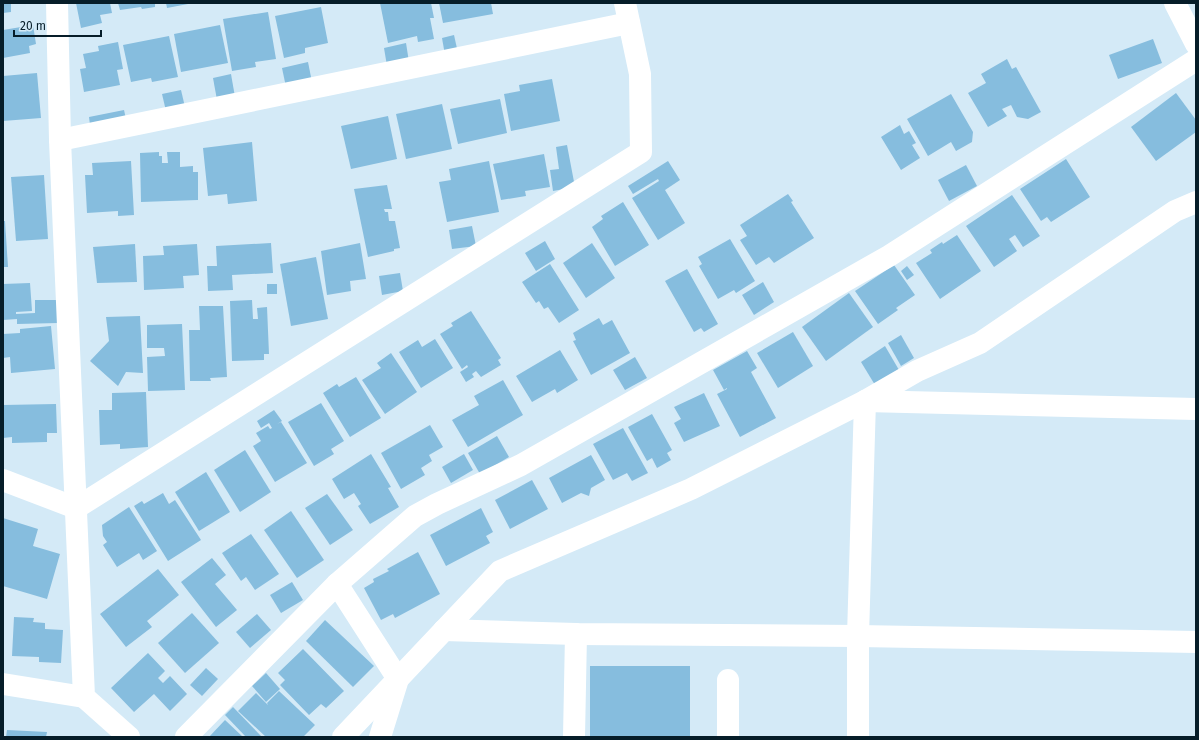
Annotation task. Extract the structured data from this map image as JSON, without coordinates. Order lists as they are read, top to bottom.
{
  "scale_bar": "20 m"
}
